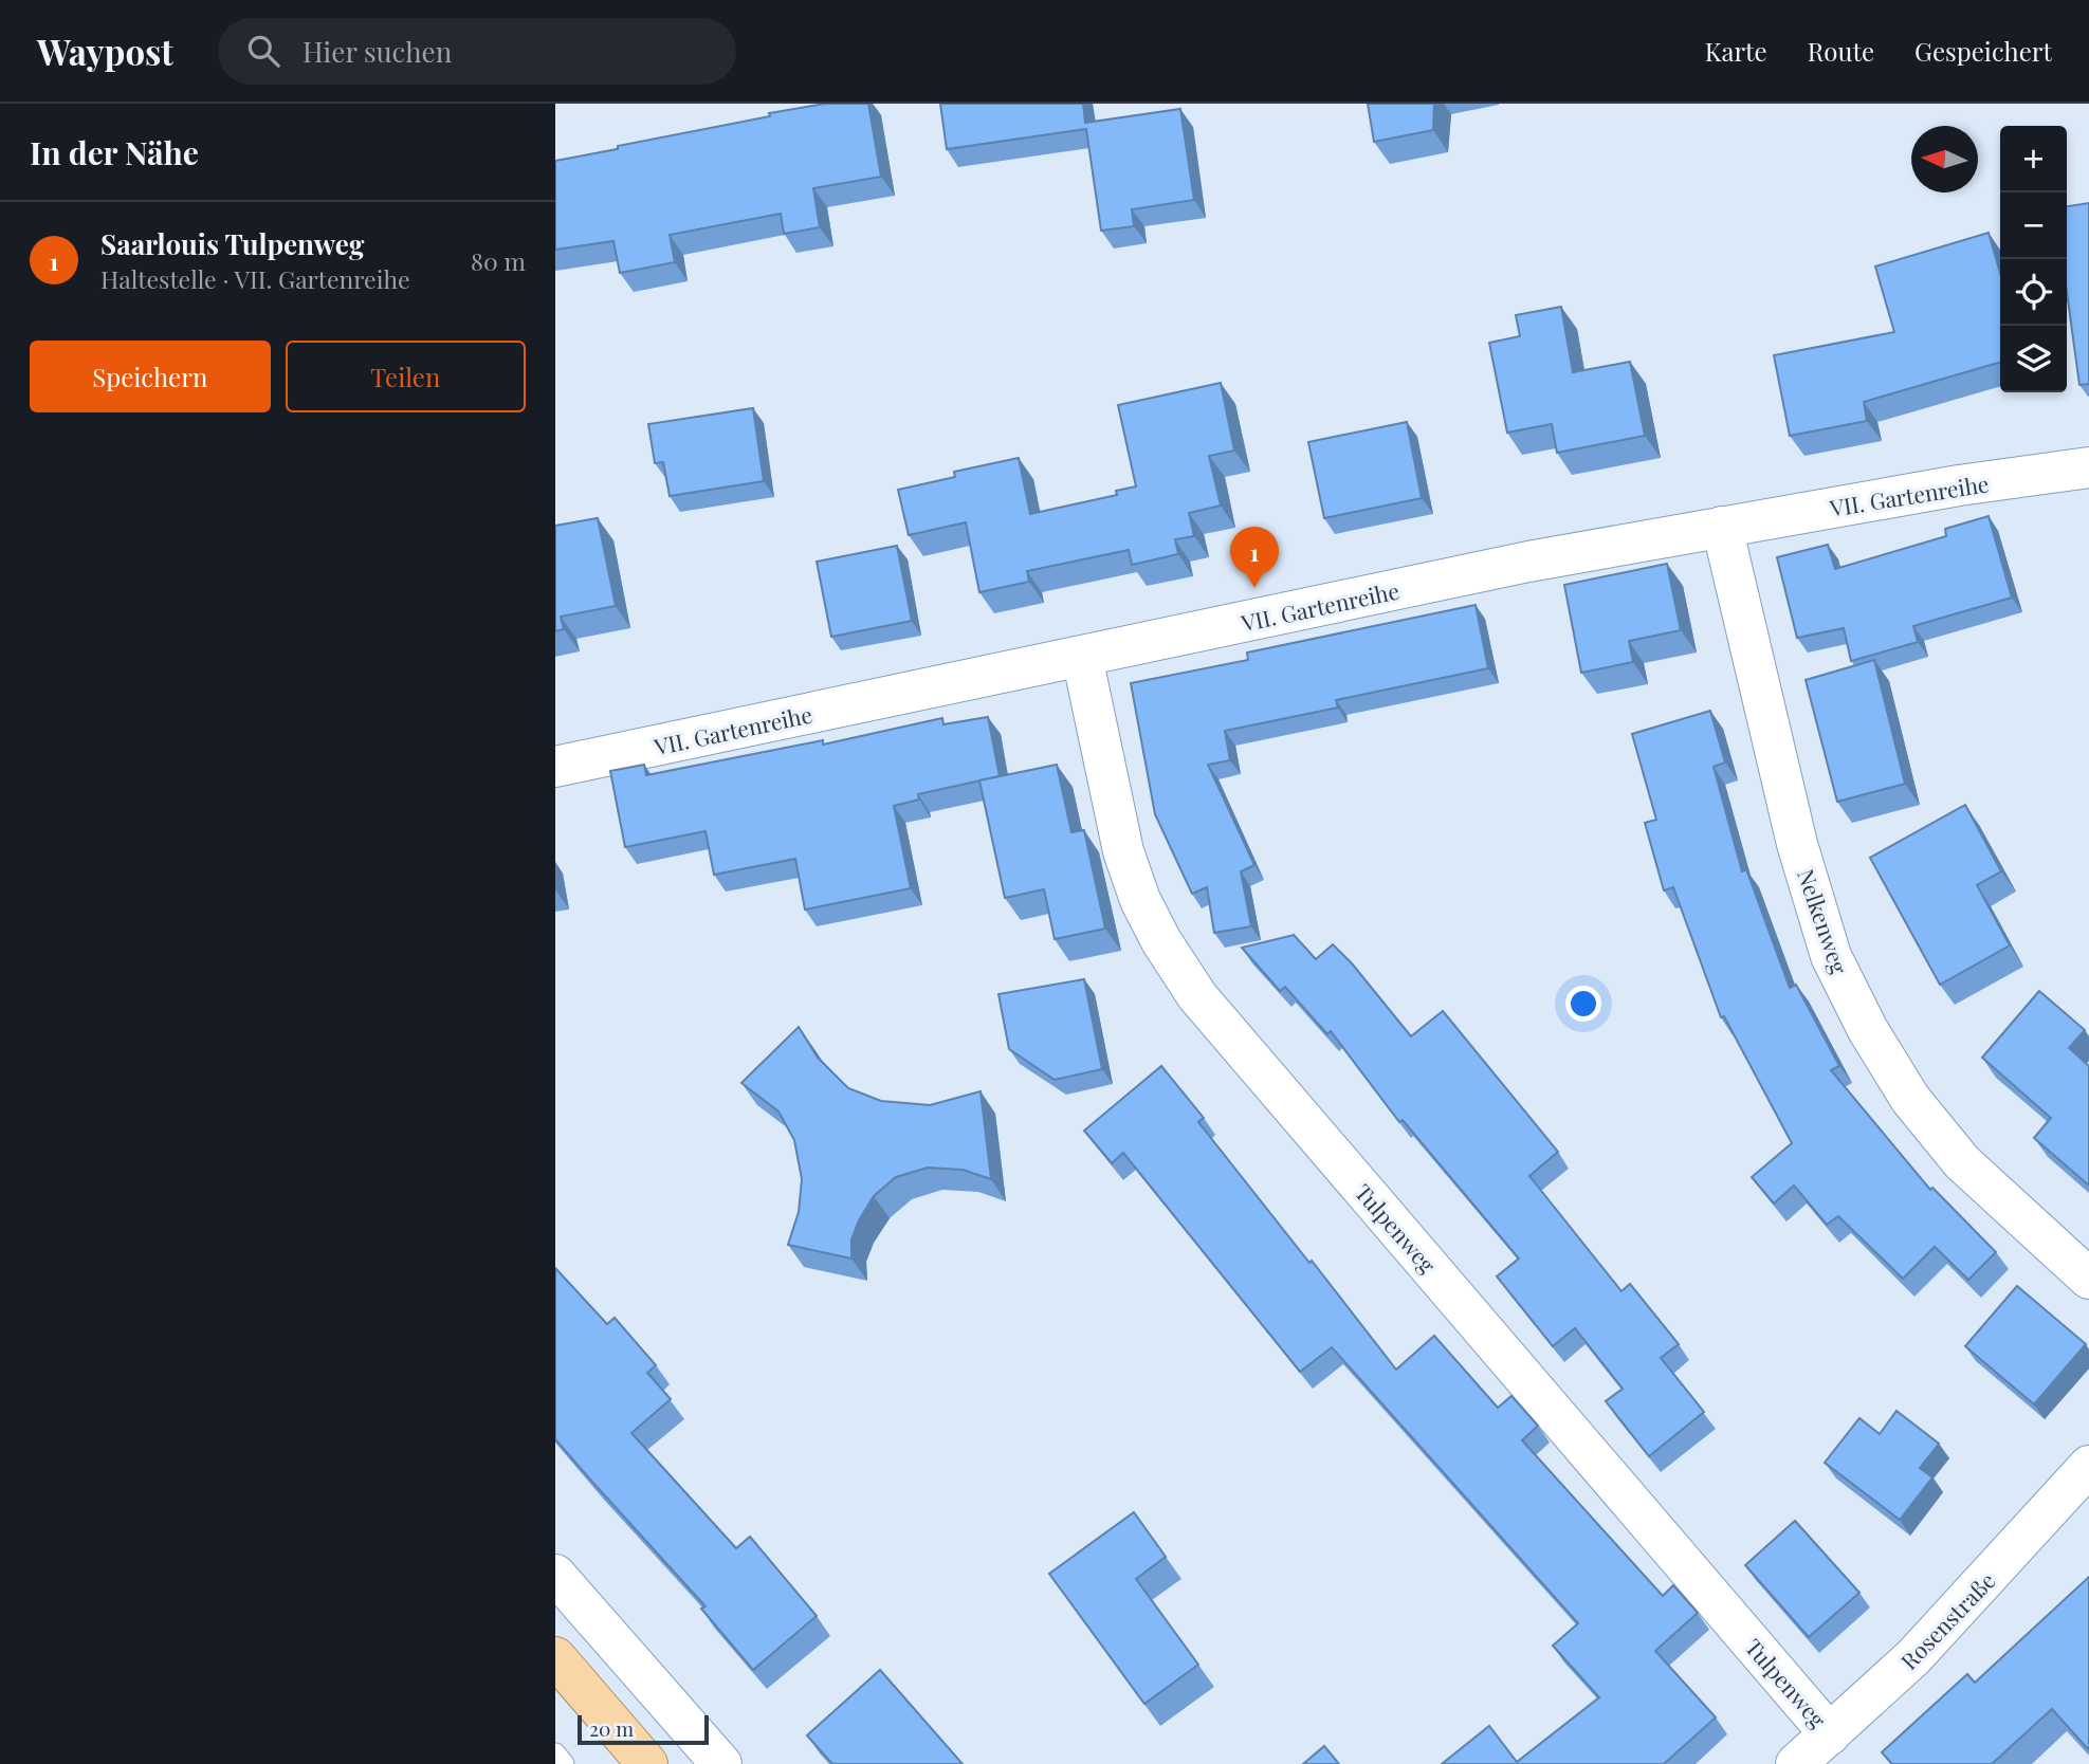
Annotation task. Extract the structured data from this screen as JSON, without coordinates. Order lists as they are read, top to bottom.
{
  "streets": {
    "street": [
      "VII. Gartenreihe",
      "Nelkenweg",
      "Tulpenweg",
      "Rosenstraße"
    ]
  },
  "crossings": [
    ["VII. Gartenreihe", "Nelkenweg"],
    ["VII. Gartenreihe", "Tulpenweg"],
    ["Tulpenweg", "Rosenstraße"]
  ],
  "scale_bar": "20 m",
  "north": "left",
  "page": {
    "header": "Waypost",
    "search": "Hier suchen",
    "nav": ["Karte", "Route", "Gespeichert"],
    "heading": "In der Nähe",
    "map_buttons": ["+", "−"],
    "list": [
      {
        "mark": "1",
        "name": "Saarlouis Tulpenweg",
        "note": "Haltestelle · VII. Gartenreihe",
        "value": "80 m"
      }
    ],
    "buttons": ["Speichern", "Teilen"],
    "pins": "1",
    "scale": "20 m"
  }
}
